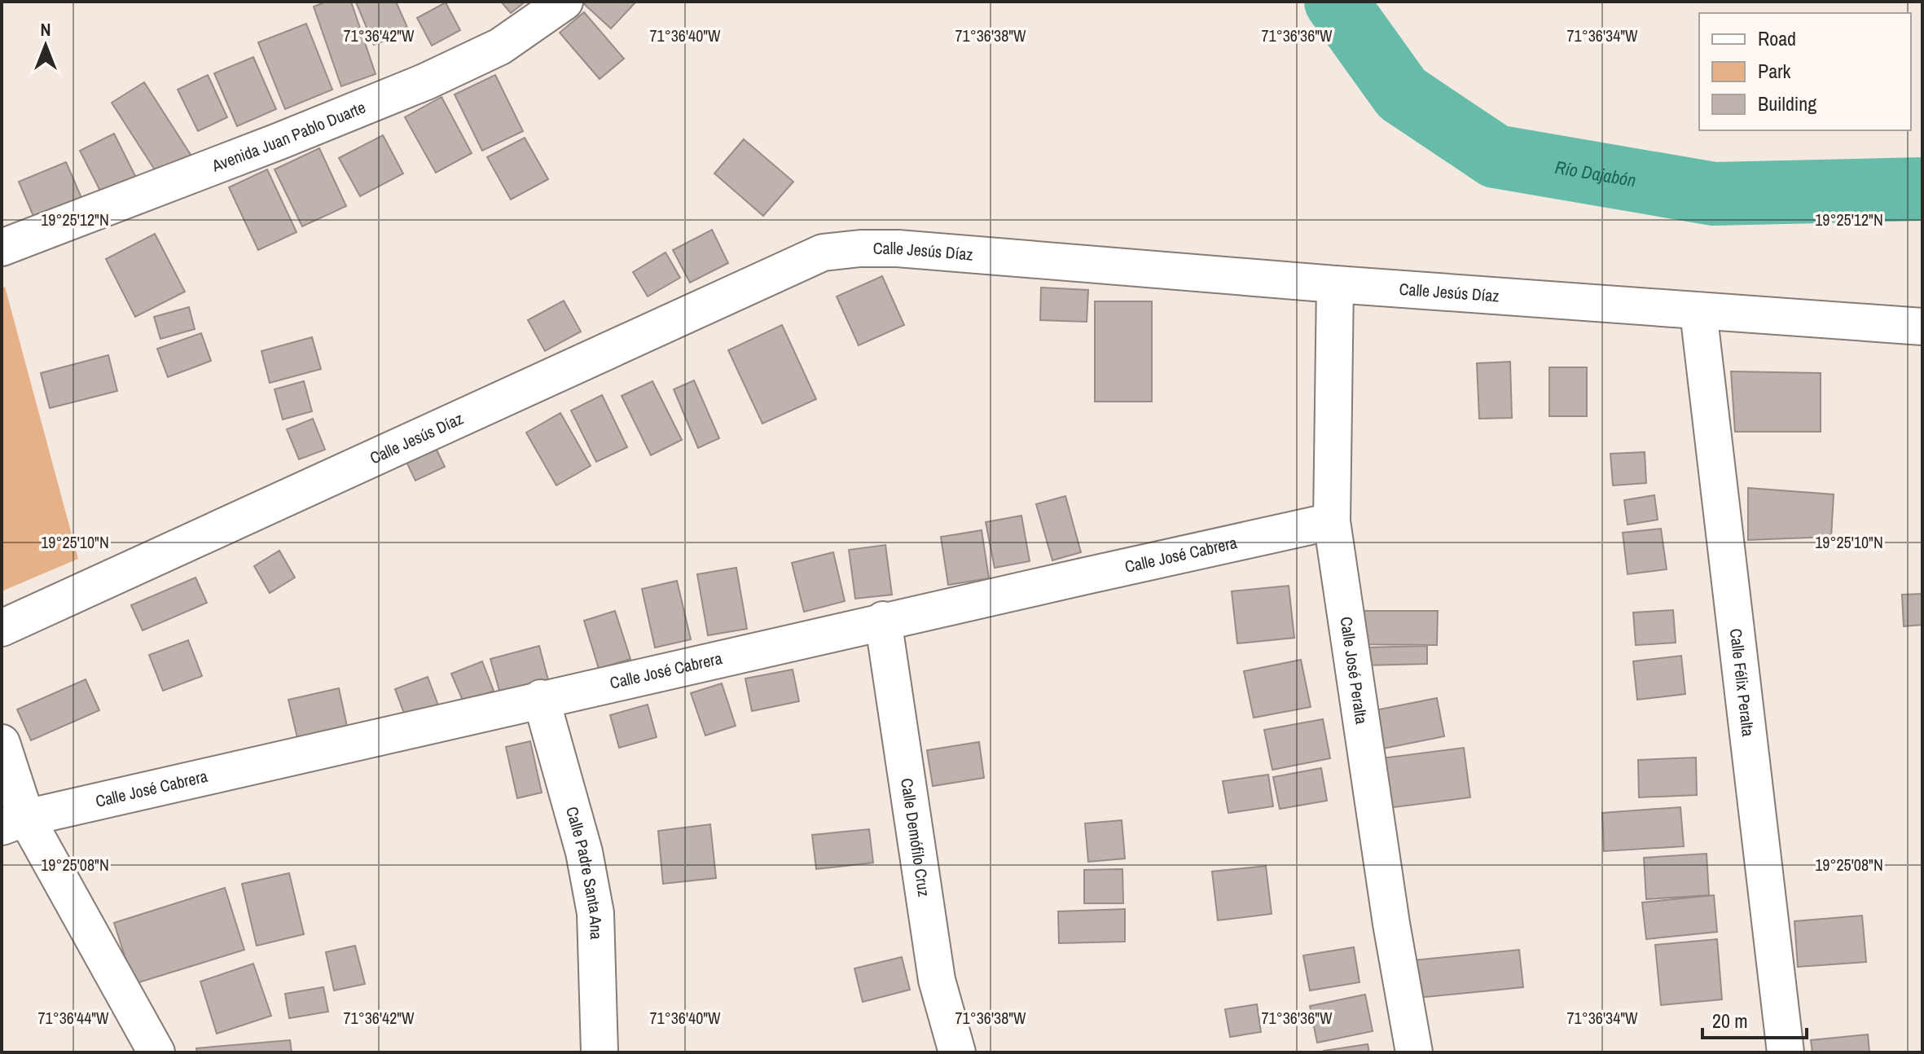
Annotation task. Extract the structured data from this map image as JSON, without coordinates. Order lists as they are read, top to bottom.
{
  "streets": {
    "street": [
      "Avenida Juan Pablo Duarte",
      "Calle Jesús Díaz",
      "Calle José Cabrera",
      "Calle José Peralta",
      "Calle Félix Peralta",
      "Calle Demófilo Cruz",
      "Calle Padre Santa Ana"
    ]
  },
  "crossings": [
    ["Calle Jesús Díaz", "Calle José Peralta"],
    ["Calle Jesús Díaz", "Calle Félix Peralta"],
    ["Calle José Cabrera", "Calle José Peralta"],
    ["Calle José Cabrera", "Calle Demófilo Cruz"],
    ["Calle José Cabrera", "Calle Padre Santa Ana"]
  ],
  "water": ["Río Dajabón"],
  "legend": ["Road", "Park", "Building"],
  "scale_bar": "20 m",
  "north": "top",
  "coordinates": [
    "71°36'42\"W",
    "71°36'40\"W",
    "71°36'38\"W",
    "71°36'36\"W",
    "71°36'34\"W",
    "19°25'12\"N",
    "19°25'10\"N",
    "19°25'08\"N",
    "71°36'44\"W"
  ]
}
